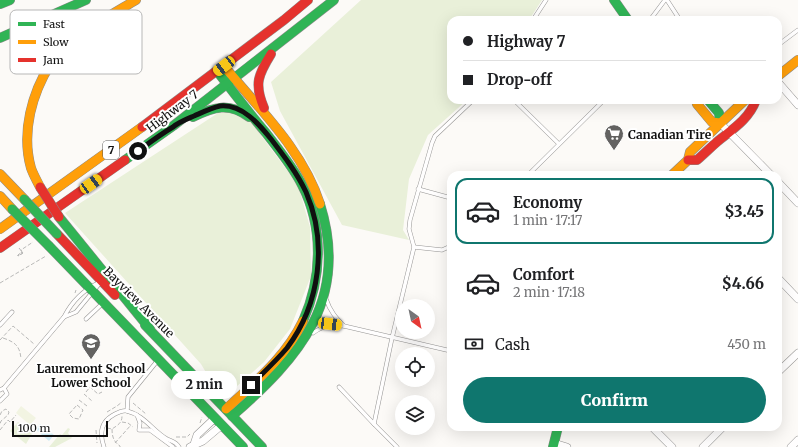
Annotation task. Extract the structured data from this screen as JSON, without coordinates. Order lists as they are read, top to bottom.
{
  "streets": {
    "main road": ["Highway 7", "7", "Bayview Avenue"]
  },
  "places": {
    "supermarket": ["Canadian Tire"],
    "school or university": ["Lauremont School Lower School"]
  },
  "legend": ["Fast", "Slow", "Jam"],
  "scale_bar": "100 m",
  "north": "bottom right",
  "page": {
    "banner": ["Highway 7", "Drop-off"],
    "list": [
      {
        "name": "Economy",
        "note": "1 min · 17:17",
        "value": "$3.45"
      },
      {
        "name": "Comfort",
        "note": "2 min · 17:18",
        "value": "$4.66"
      }
    ],
    "pay": ["Cash", "450 m"],
    "buttons": "Confirm",
    "bubble": "2 min",
    "scale": "100 m"
  }
}
